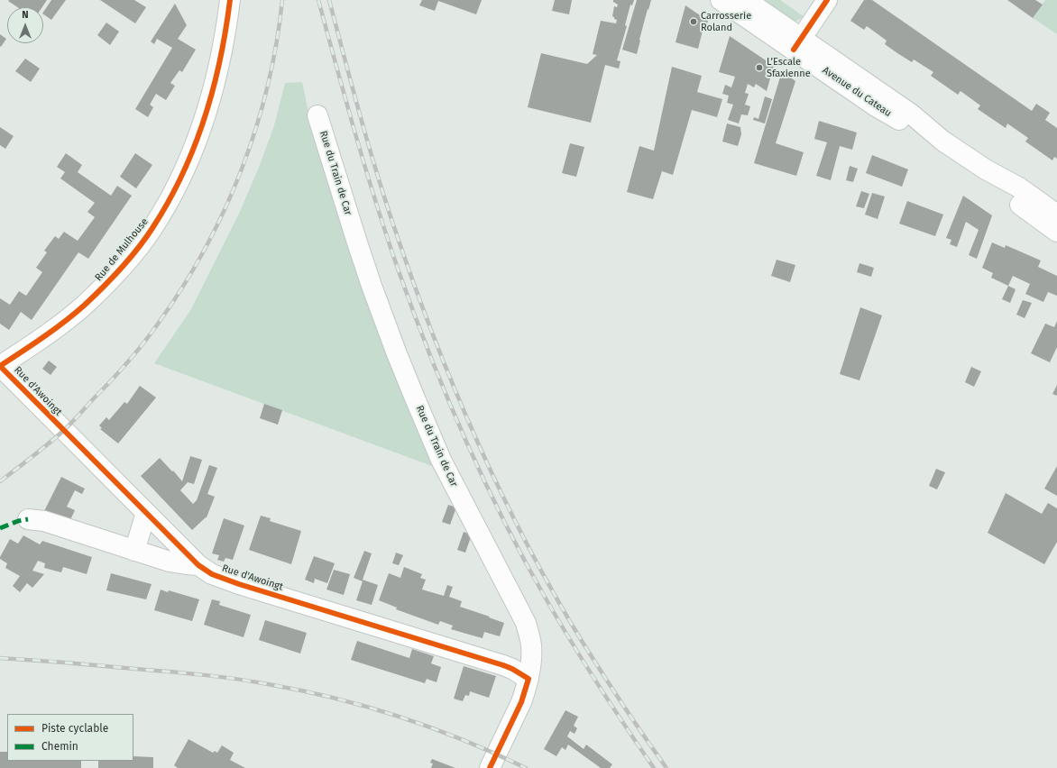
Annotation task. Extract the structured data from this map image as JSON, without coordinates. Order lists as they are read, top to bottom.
{
  "streets": {
    "street": [
      "Avenue du Cateau",
      "Rue du Train de Car",
      "Rue de Mulhouse",
      "Rue d'Awoingt"
    ]
  },
  "crossings": [
    ["Rue du Train de Car", "Rue d'Awoingt"],
    ["Rue de Mulhouse", "Rue d'Awoingt"]
  ],
  "places": ["Carrosserie Roland", "L’Escale Sfaxienne"],
  "legend": ["Piste cyclable", "Chemin"],
  "north": "top"
}
